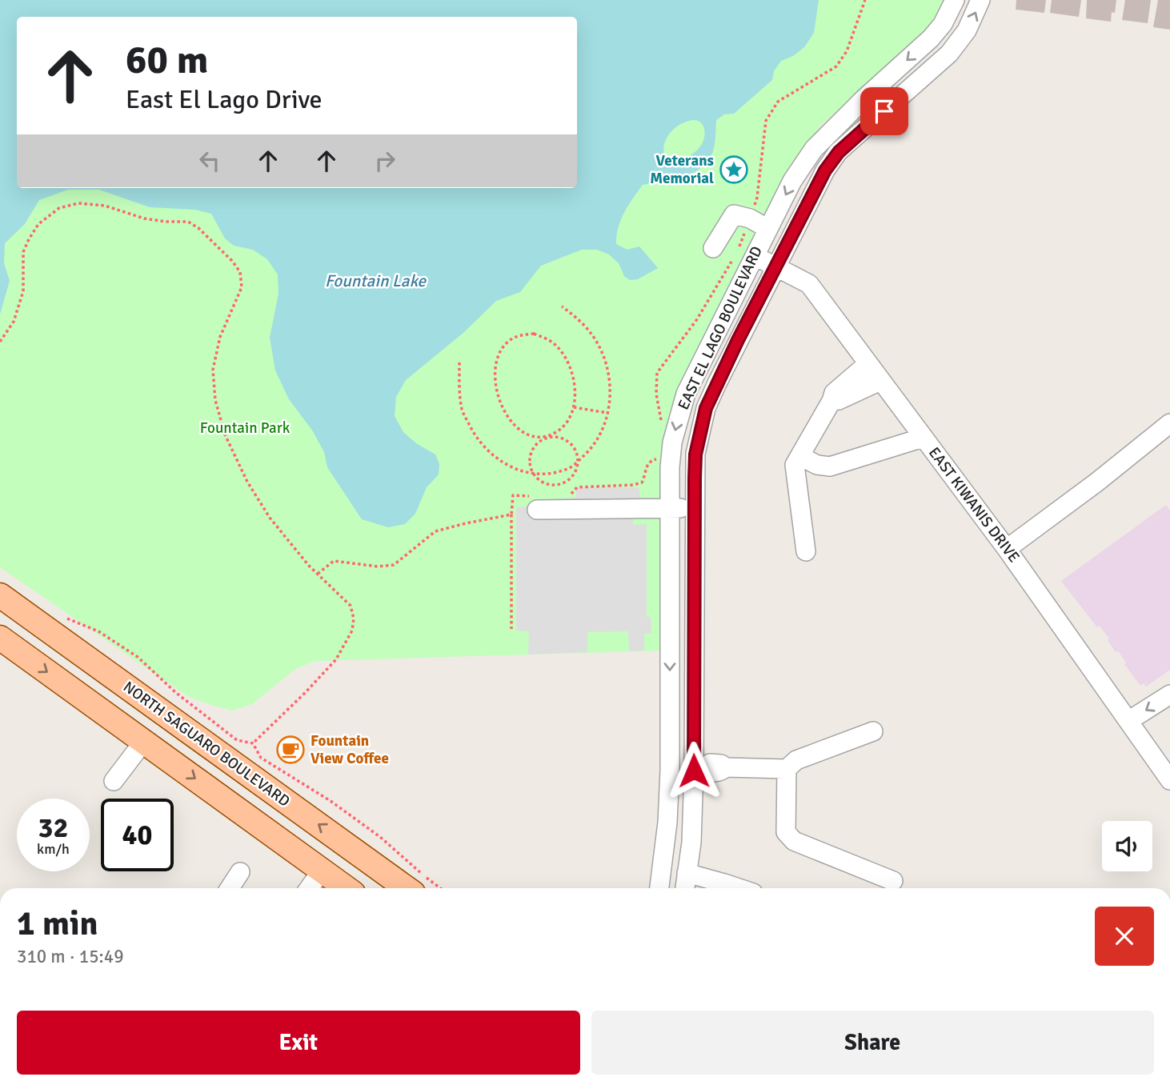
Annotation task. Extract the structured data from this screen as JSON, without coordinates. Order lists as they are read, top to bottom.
{
  "streets": {
    "main road": ["NORTH SAGUARO BOULEVARD"],
    "street": ["EAST EL LAGO BOULEVARD", "EAST KIWANIS DRIVE"]
  },
  "crossings": [
    ["EAST EL LAGO BOULEVARD", "EAST KIWANIS DRIVE"]
  ],
  "water": ["Fountain Lake"],
  "parks": ["Fountain Park"],
  "places": {
    "place": ["Veterans Memorial"],
    "cafe": ["Fountain View Coffee"]
  },
  "page": {
    "turn": ["60 m", "East El Lago Drive"],
    "speed": "32 km/h",
    "limit": "40",
    "heading": ["1 min", "310 m · 15:49"],
    "buttons": ["Exit", "Share"]
  }
}
